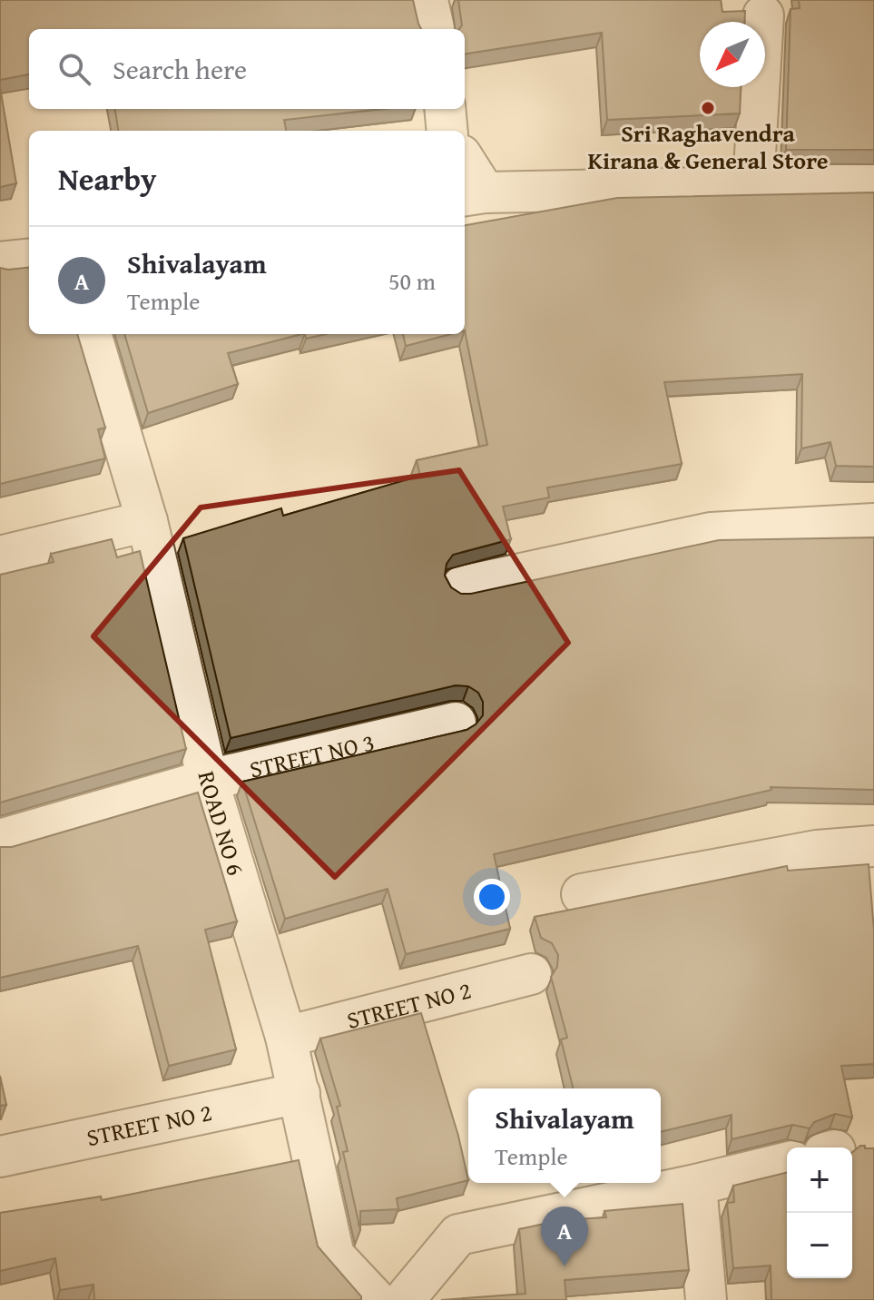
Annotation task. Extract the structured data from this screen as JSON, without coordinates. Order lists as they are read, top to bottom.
{
  "streets": {
    "street": ["STREET NO 3", "ROAD NO 6", "STREET NO 2"]
  },
  "crossings": [
    ["STREET NO 3", "ROAD NO 6"],
    ["ROAD NO 6", "STREET NO 2"]
  ],
  "places": ["Sri Raghavendra Kirana & General Store"],
  "north": "bottom left",
  "page": {
    "search": "Search here",
    "heading": "Nearby",
    "list": [
      {
        "mark": "A",
        "name": "Shivalayam",
        "note": "Temple",
        "value": "50 m"
      }
    ],
    "popup": ["Shivalayam", "Temple"],
    "map_buttons": ["+", "−"],
    "pins": "A"
  }
}
